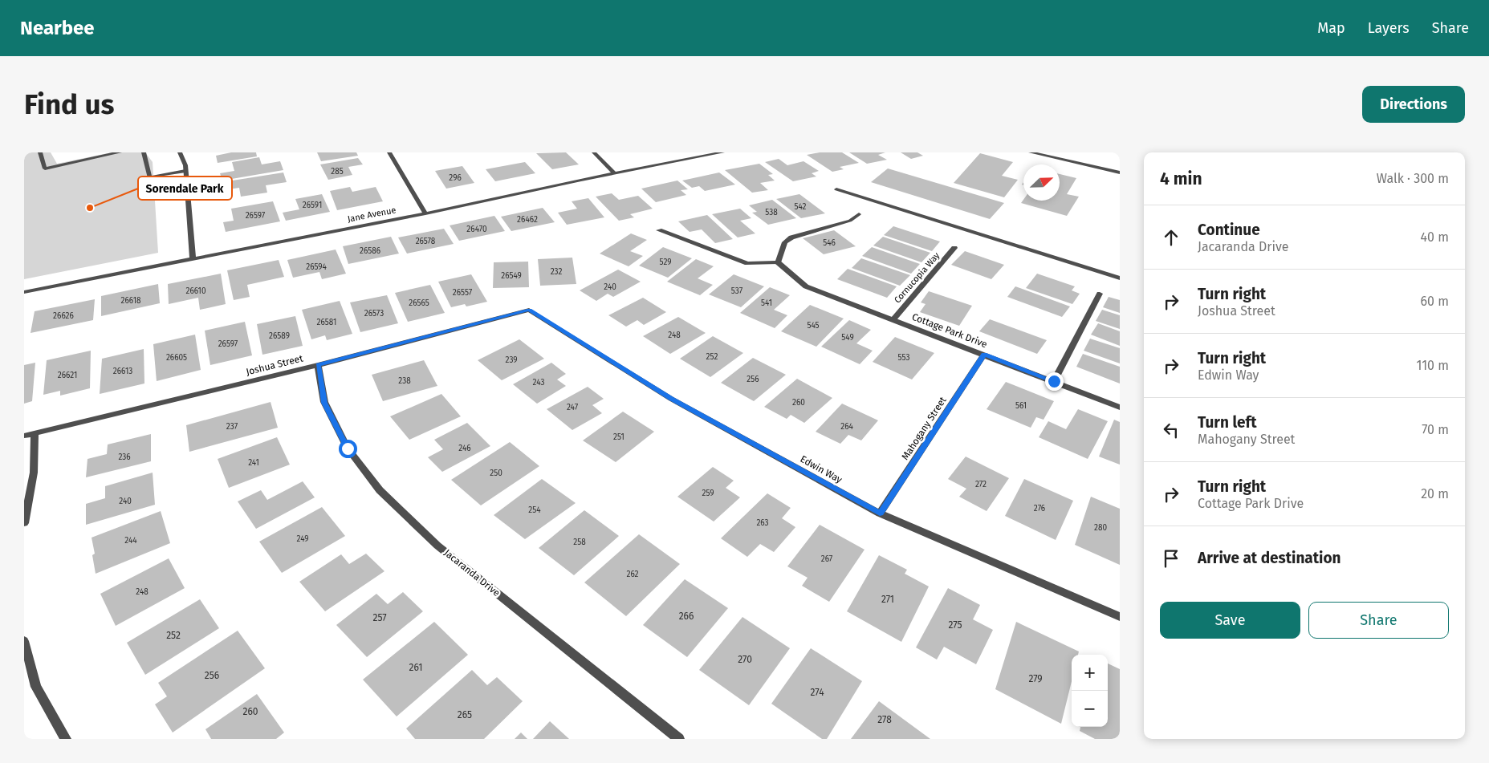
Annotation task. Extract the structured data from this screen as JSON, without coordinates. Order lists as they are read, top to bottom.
{
  "streets": {
    "street": [
      "Jane Avenue",
      "Cornucopia Way",
      "Cottage Park Drive",
      "Joshua Street",
      "Mahogany Street",
      "Edwin Way",
      "Jacaranda Drive"
    ]
  },
  "crossings": [
    ["Cornucopia Way", "Cottage Park Drive"],
    ["Cottage Park Drive", "Mahogany Street"],
    ["Joshua Street", "Edwin Way"],
    ["Joshua Street", "Jacaranda Drive"],
    ["Mahogany Street", "Edwin Way"]
  ],
  "places": ["Sorendale Park"],
  "house_numbers": [
    "285",
    "296",
    "26591",
    "542",
    "538",
    "26597",
    "26462",
    "26470",
    "26578",
    "546",
    "26586",
    "529",
    "26594",
    "232",
    "26549",
    "240",
    "26610",
    "537",
    "26557",
    "26618",
    "26565",
    "541",
    "26573",
    "26626",
    "26581",
    "545",
    "248",
    "26589",
    "549",
    "26597",
    "252",
    "26605",
    "553",
    "239",
    "26613",
    "26621",
    "256",
    "238",
    "243",
    "260",
    "561",
    "247",
    "237",
    "264",
    "251",
    "246",
    "236",
    "241",
    "250",
    "272",
    "259",
    "240",
    "276",
    "254",
    "263",
    "280",
    "249",
    "244",
    "258",
    "267",
    "262",
    "248",
    "271",
    "266",
    "257",
    "275",
    "252",
    "270",
    "261",
    "256",
    "279",
    "274",
    "260",
    "265",
    "278"
  ],
  "north": "top right",
  "page": {
    "header": "Nearbee",
    "nav": ["Map", "Layers", "Share"],
    "buttons": [
      "Directions",
      ["Save", "Share"]
    ],
    "title": "Find us",
    "heading": ["4 min", "Walk · 300 m"],
    "list": [
      ["Continue", "Jacaranda Drive", "40 m"],
      ["Turn right", "Joshua Street", "60 m"],
      ["Turn right", "Edwin Way", "110 m"],
      ["Turn left", "Mahogany Street", "70 m"],
      ["Turn right", "Cottage Park Drive", "20 m"],
      "Arrive at destination"
    ],
    "map_buttons": ["+", "−"]
  }
}
